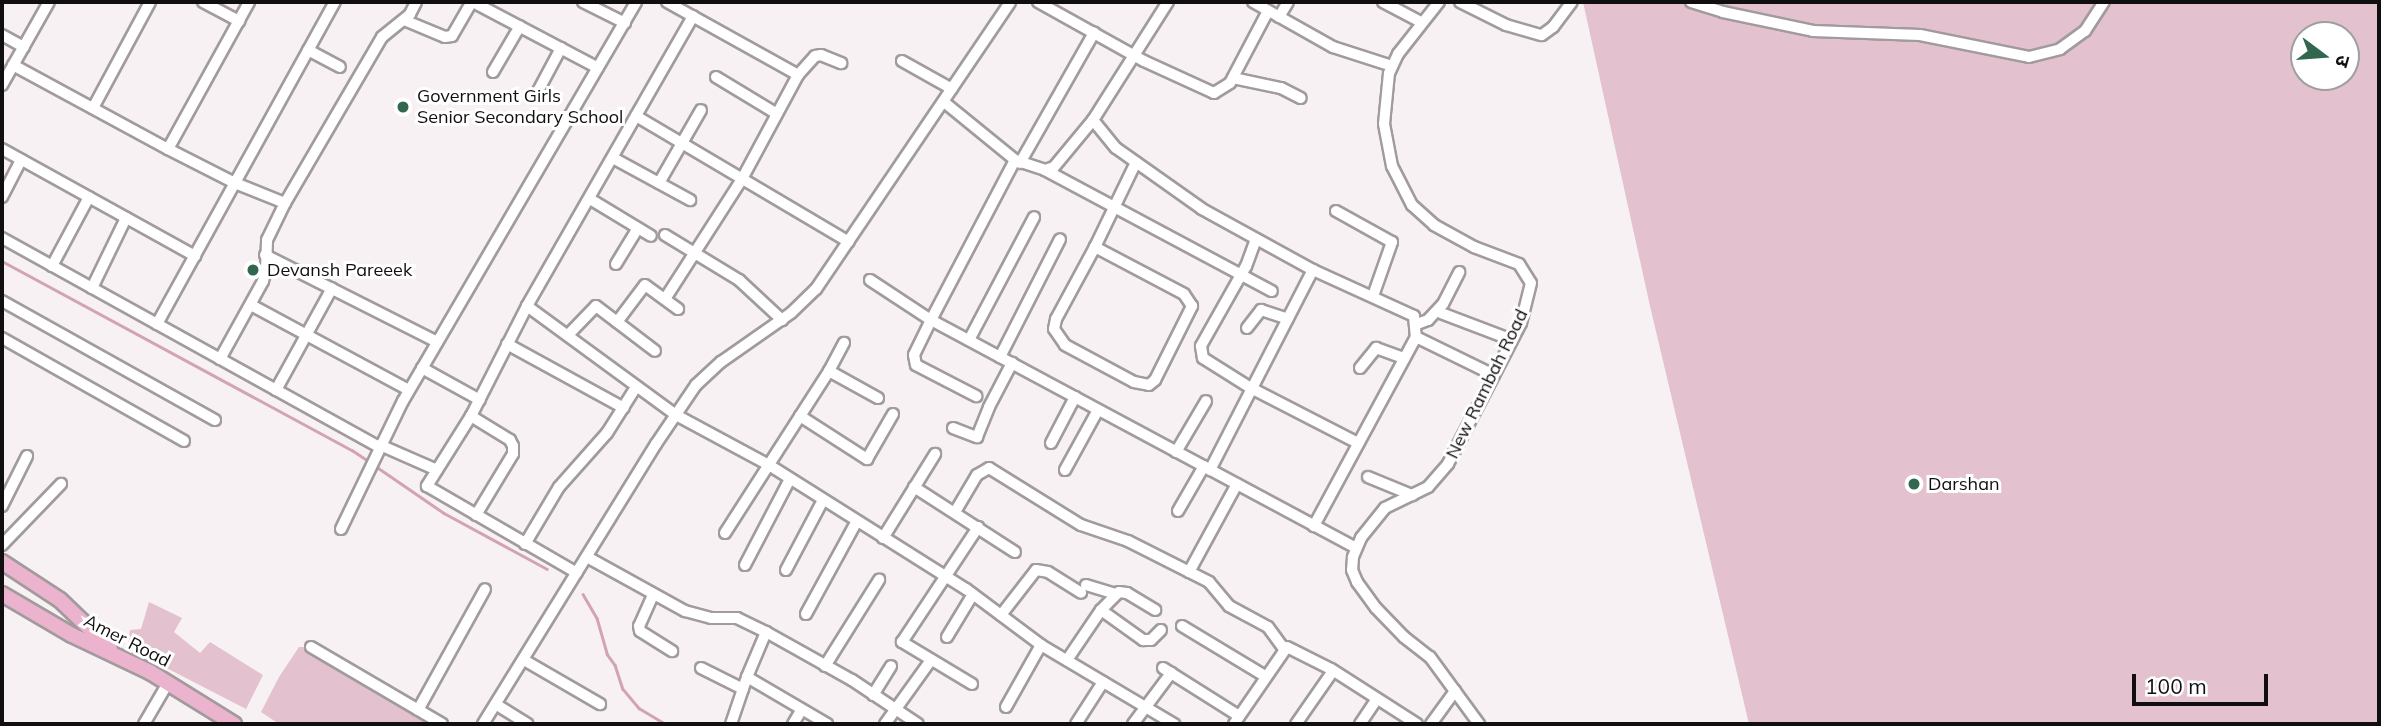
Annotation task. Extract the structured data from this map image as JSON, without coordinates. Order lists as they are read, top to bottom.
{
  "streets": {
    "main road": ["Amer Road"],
    "street": ["New Rambah Road"]
  },
  "places": ["Government Girls Senior Secondary School", "Devansh Pareeek", "Darshan"],
  "scale_bar": "100 m",
  "north": "right"
}
